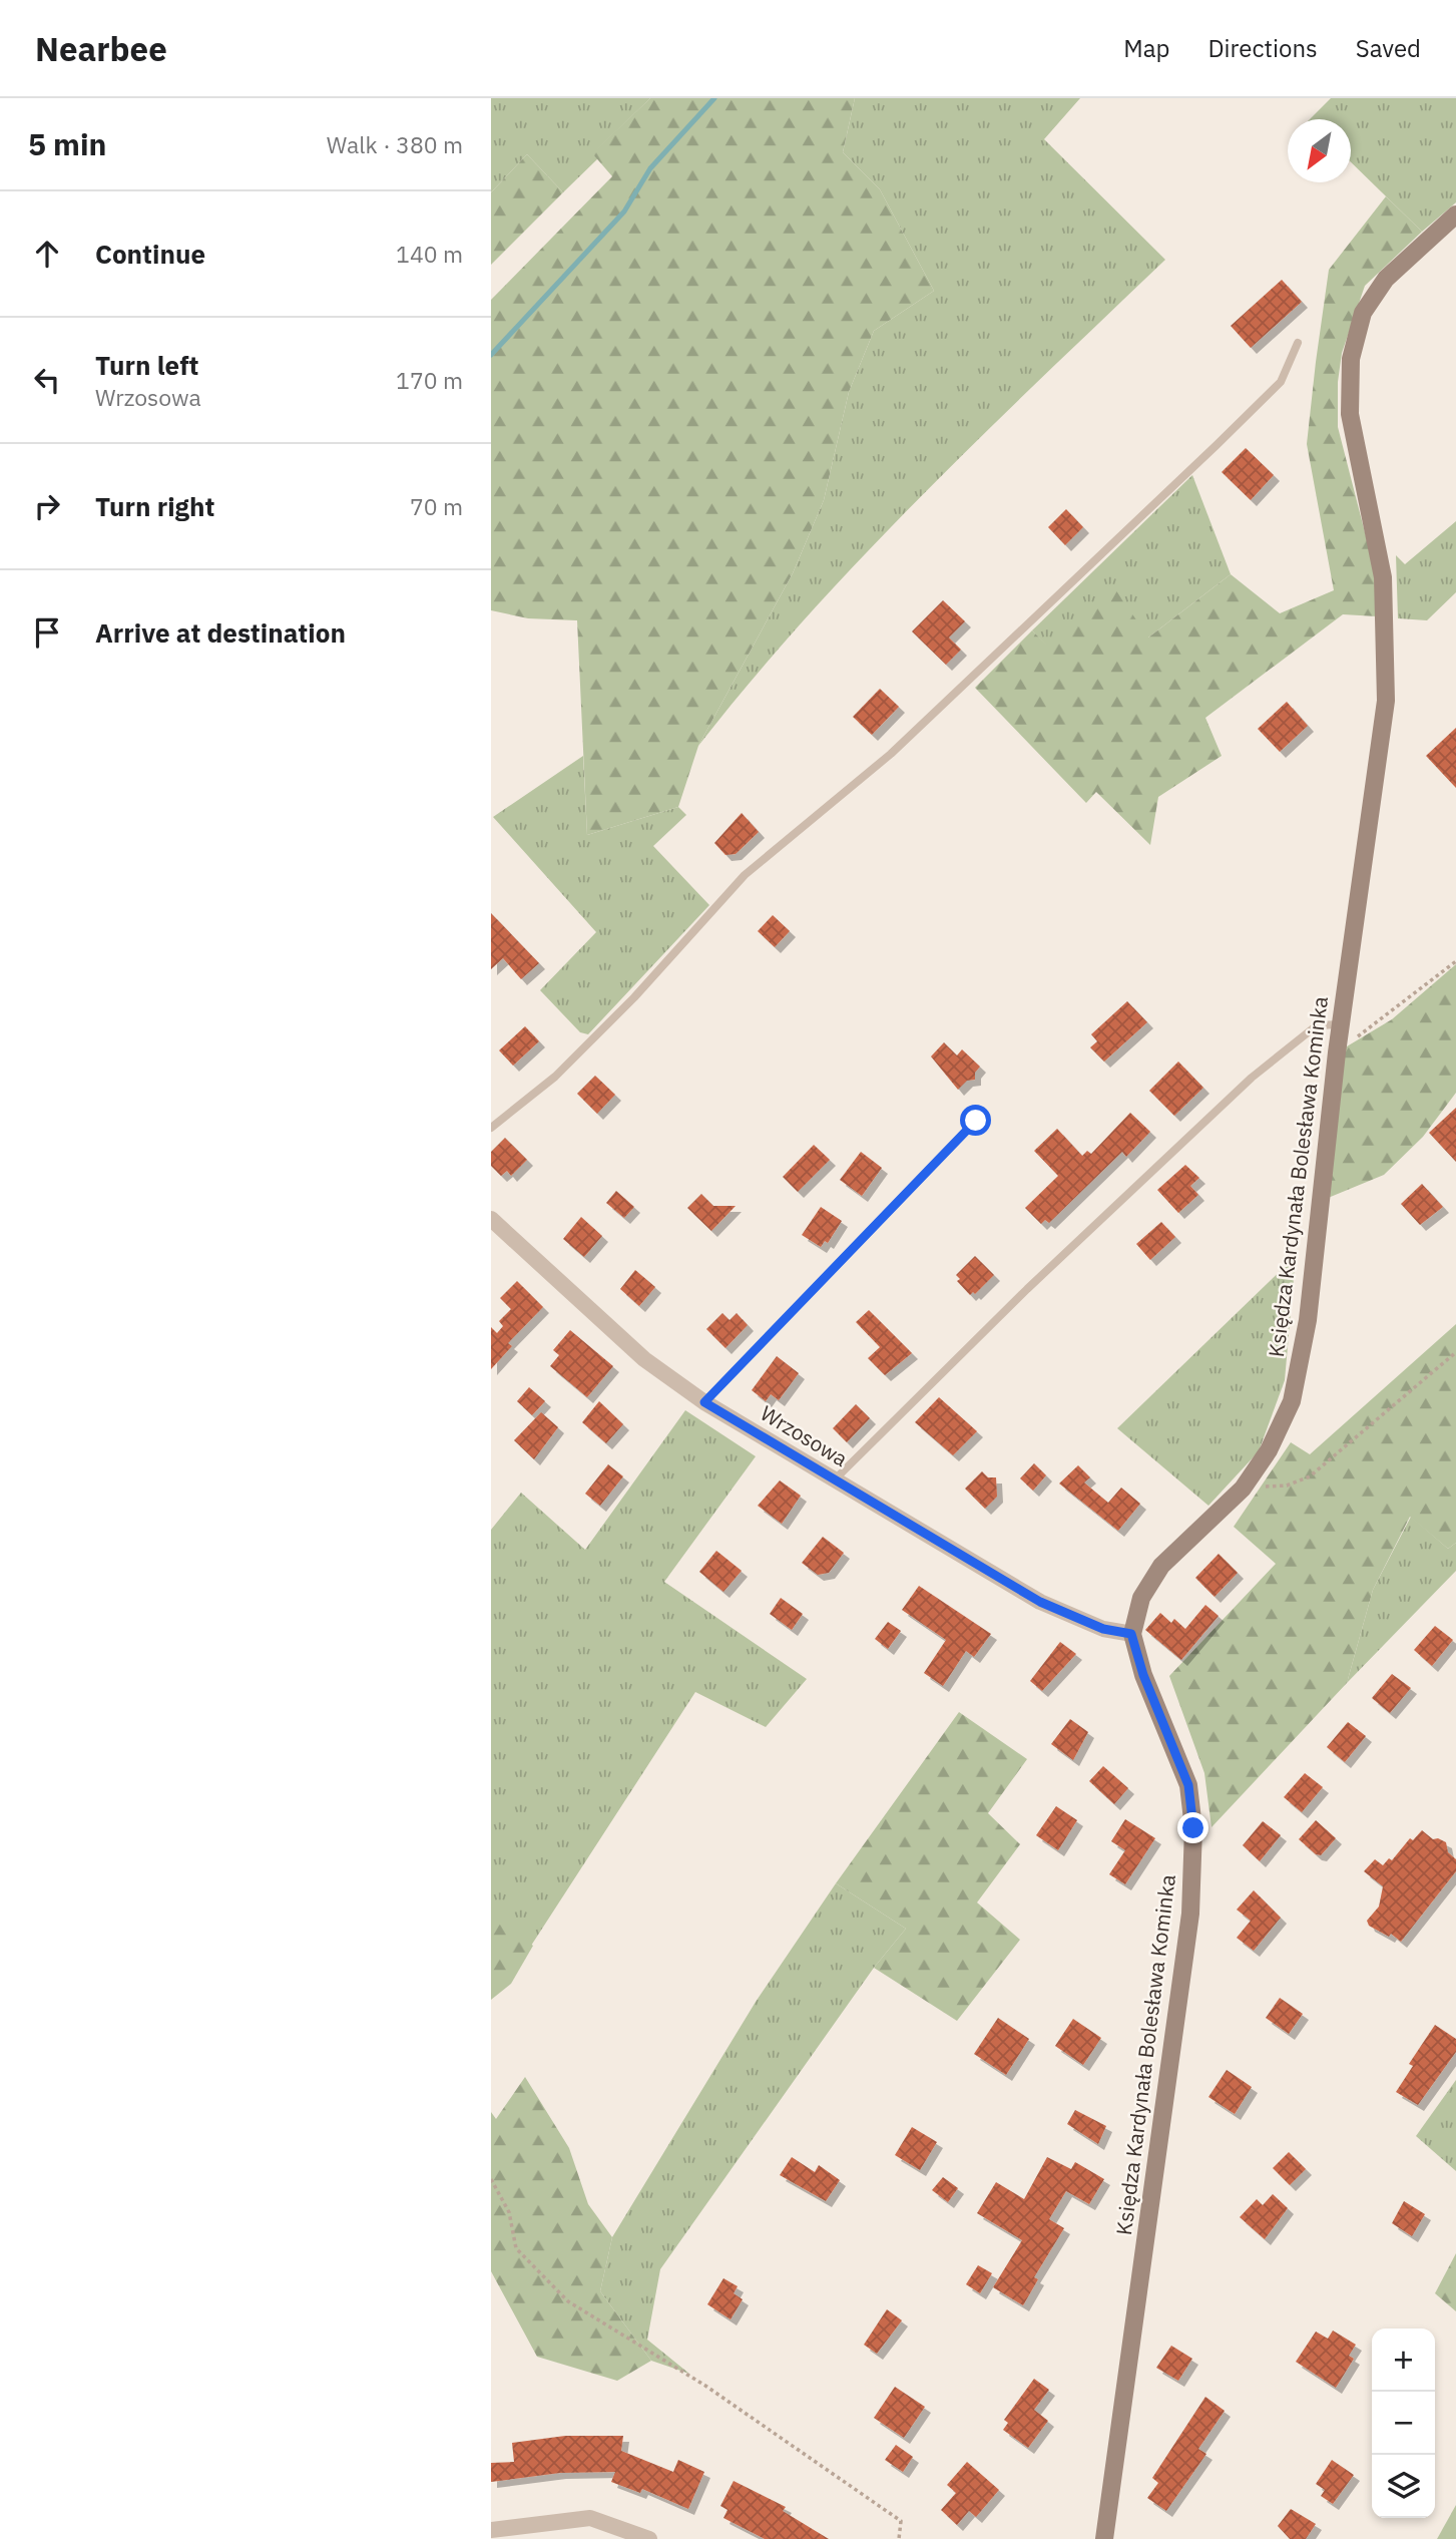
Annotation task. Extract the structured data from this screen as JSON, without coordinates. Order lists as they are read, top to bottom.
{
  "streets": {
    "street": ["Księdza Kardynała Bolesława Kominka", "Wrzosowa"]
  },
  "crossings": [
    ["Księdza Kardynała Bolesława Kominka", "Wrzosowa"]
  ],
  "north": "bottom left",
  "page": {
    "header": "Nearbee",
    "nav": ["Map", "Directions", "Saved"],
    "heading": ["5 min", "Walk · 380 m"],
    "list": [
      ["Continue", "140 m"],
      ["Turn left", "Wrzosowa", "170 m"],
      ["Turn right", "70 m"],
      "Arrive at destination"
    ],
    "map_buttons": ["+", "−"]
  }
}
